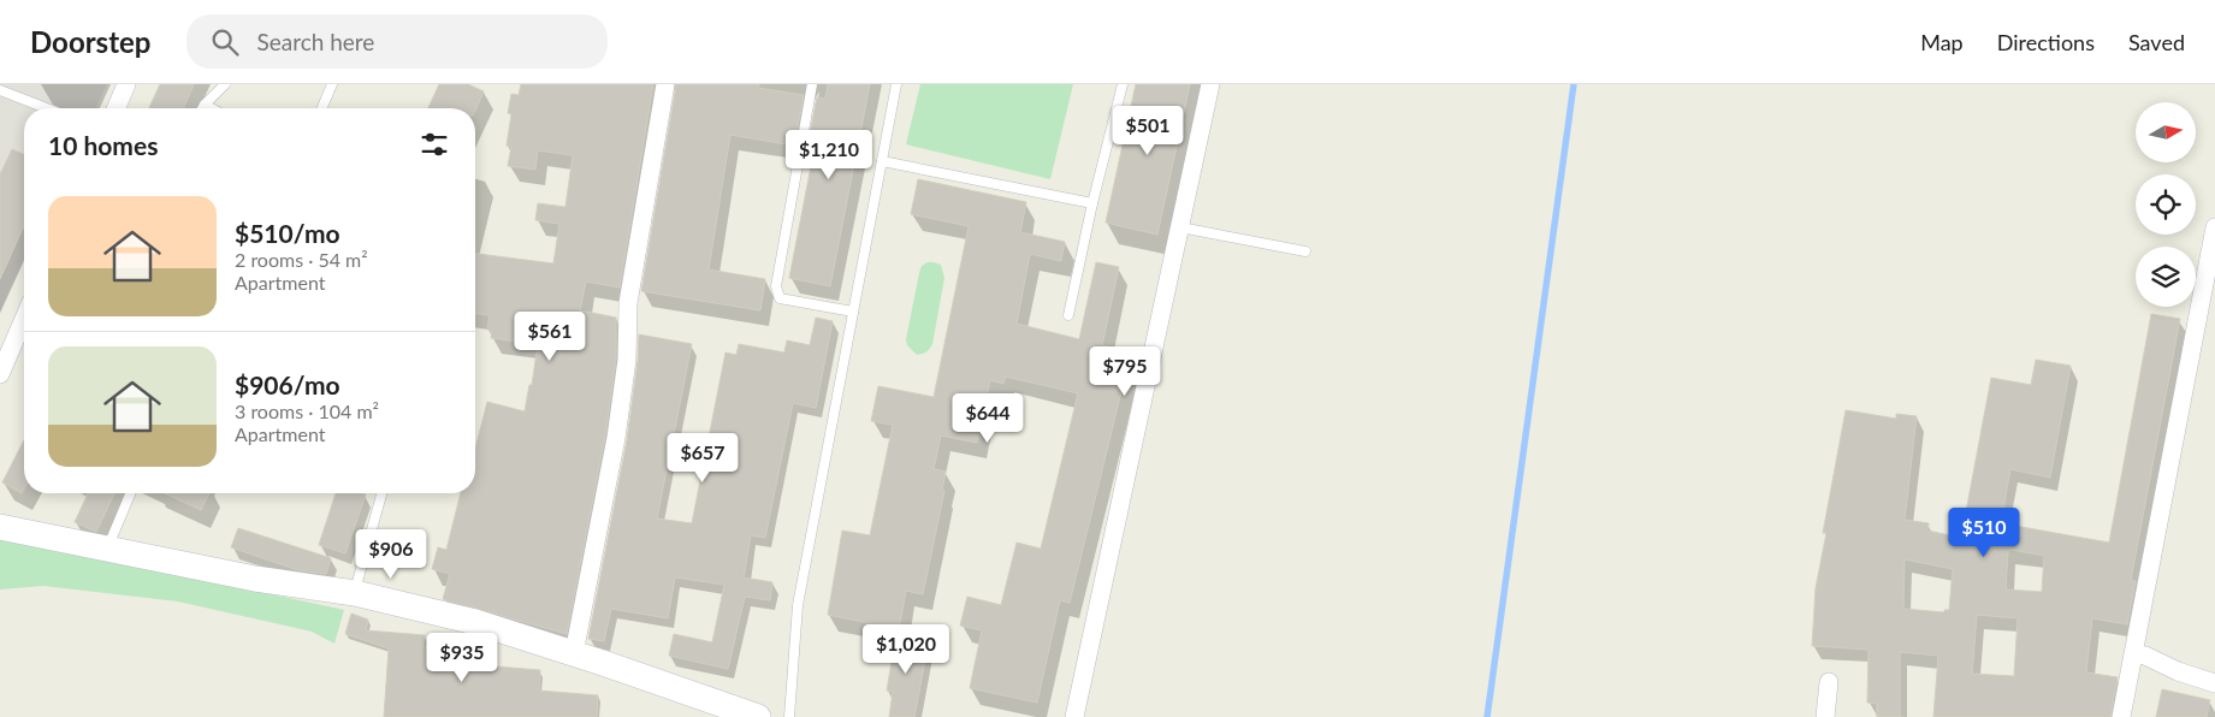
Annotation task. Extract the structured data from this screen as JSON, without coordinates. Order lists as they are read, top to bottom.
{
  "north": "right",
  "page": {
    "header": "Doorstep",
    "search": "Search here",
    "nav": ["Map", "Directions", "Saved"],
    "price": [
      "$501",
      "$1,210",
      "$561",
      "$795",
      "$644",
      "$657",
      "$510",
      "$906",
      "$1,020",
      "$935"
    ],
    "heading": "10 homes",
    "list": [
      {
        "name": "$510/mo",
        "note": "2 rooms · 54 m² · Apartment"
      },
      {
        "name": "$906/mo",
        "note": "3 rooms · 104 m² · Apartment"
      }
    ]
  }
}
